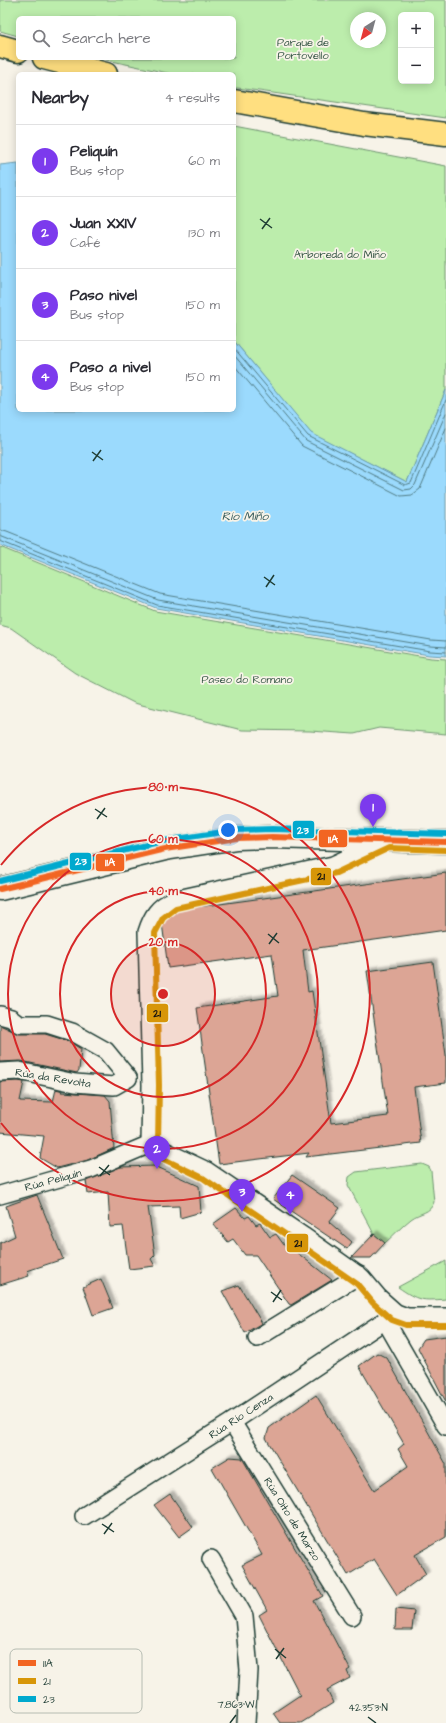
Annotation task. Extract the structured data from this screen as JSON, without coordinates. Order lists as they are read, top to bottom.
{
  "streets": {
    "street": [
      "Rúa da Revolta",
      "Rúa Peliquín",
      "Rúa Río Cenza",
      "Rúa Oito de Marzo"
    ]
  },
  "crossings": [
    ["Rúa Río Cenza", "Rúa Oito de Marzo"]
  ],
  "water": ["Río Miño"],
  "parks": ["Parque de Portovello", "Arboreda do Miño", "Paseo do Romano"],
  "lines": ["transit line 23", "transit line 11A", "transit line 21"],
  "legend": ["11A", "21", "23"],
  "north": "bottom left",
  "page": {
    "map_buttons": ["+", "−"],
    "search": "Search here",
    "heading": ["Nearby", "4 results"],
    "list": [
      {
        "mark": "1",
        "name": "Peliquín",
        "note": "Bus stop",
        "value": "60 m"
      },
      {
        "mark": "2",
        "name": "Juan XXIV",
        "note": "Café",
        "value": "130 m"
      },
      {
        "mark": "3",
        "name": "Paso nivel",
        "note": "Bus stop",
        "value": "150 m"
      },
      {
        "mark": "4",
        "name": "Paso a nivel",
        "note": "Bus stop",
        "value": "150 m"
      }
    ],
    "pins": [
      "1",
      "2",
      "3",
      "4"
    ]
  },
  "coordinates": ["7.863°W", "42.353°N"],
  "rings": [
    "80 m",
    "60 m",
    "40 m",
    "20 m"
  ]
}
